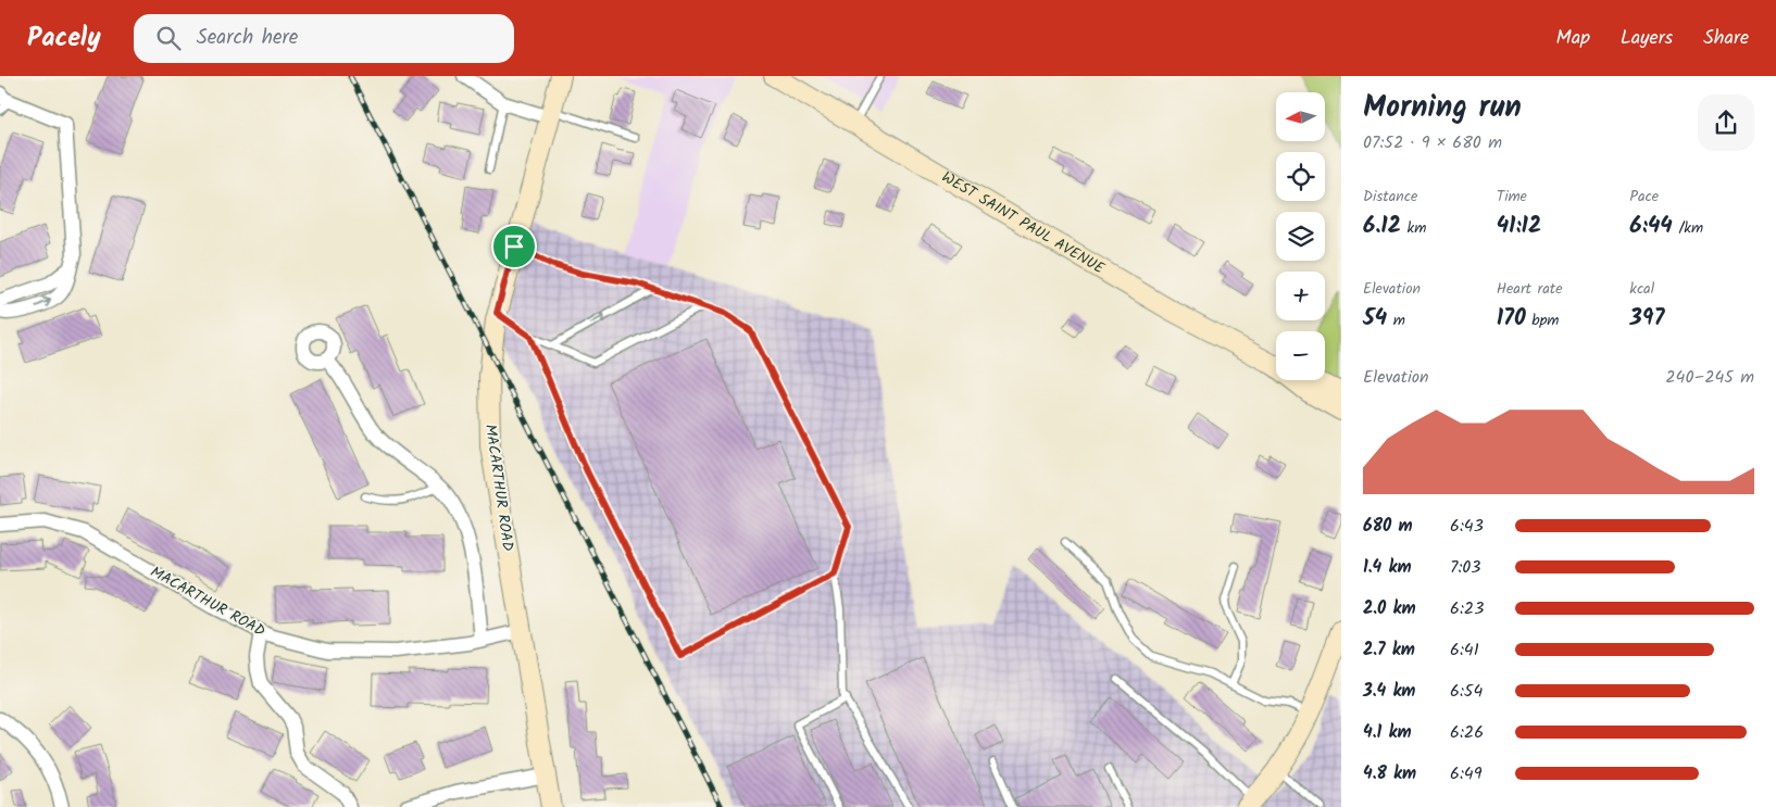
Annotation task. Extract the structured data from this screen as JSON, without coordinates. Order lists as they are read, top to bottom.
{
  "streets": {
    "street": ["WEST SAINT PAUL AVENUE", "MACARTHUR ROAD"]
  },
  "north": "left",
  "page": {
    "header": "Pacely",
    "search": "Search here",
    "nav": ["Map", "Layers", "Share"],
    "heading": ["Morning run", "07:52 · 9 × 680 m"],
    "map_buttons": ["+", "−"],
    "stats": [
      ["Distance", "6.12 km"],
      ["Time", "41:12"],
      ["Pace", "6:44 /km"],
      ["Elevation", "54 m"],
      ["Heart rate", "170 bpm"],
      ["kcal", "397"]
    ],
    "chart": ["Elevation", "240–245 m"],
    "list": [
      {
        "name": "680 m",
        "note": "6:43"
      },
      {
        "name": "1.4 km",
        "note": "7:03"
      },
      {
        "name": "2.0 km",
        "note": "6:23"
      },
      {
        "name": "2.7 km",
        "note": "6:41"
      },
      {
        "name": "3.4 km",
        "note": "6:54"
      },
      {
        "name": "4.1 km",
        "note": "6:26"
      },
      {
        "name": "4.8 km",
        "note": "6:49"
      }
    ]
  }
}
